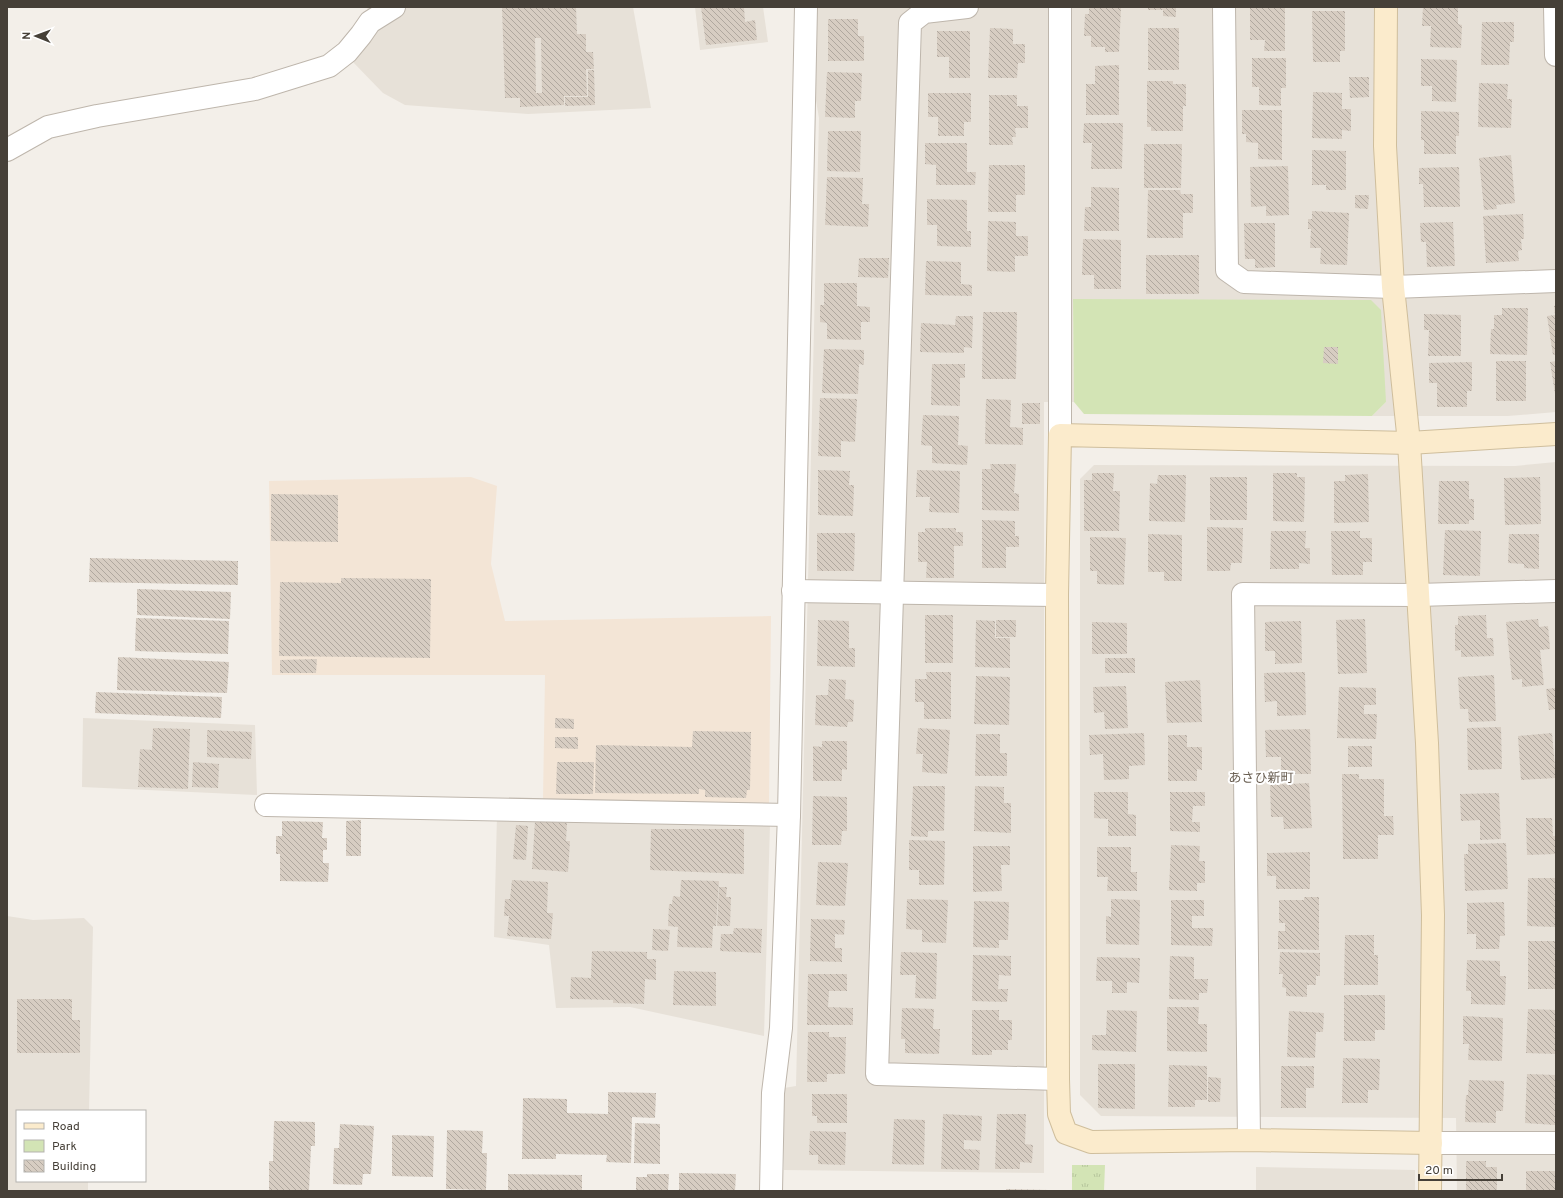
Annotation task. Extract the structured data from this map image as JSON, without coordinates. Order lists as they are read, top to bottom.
{
  "districts": ["あさひ新町"],
  "legend": ["Road", "Park", "Building"],
  "scale_bar": "20 m",
  "north": "left"
}
